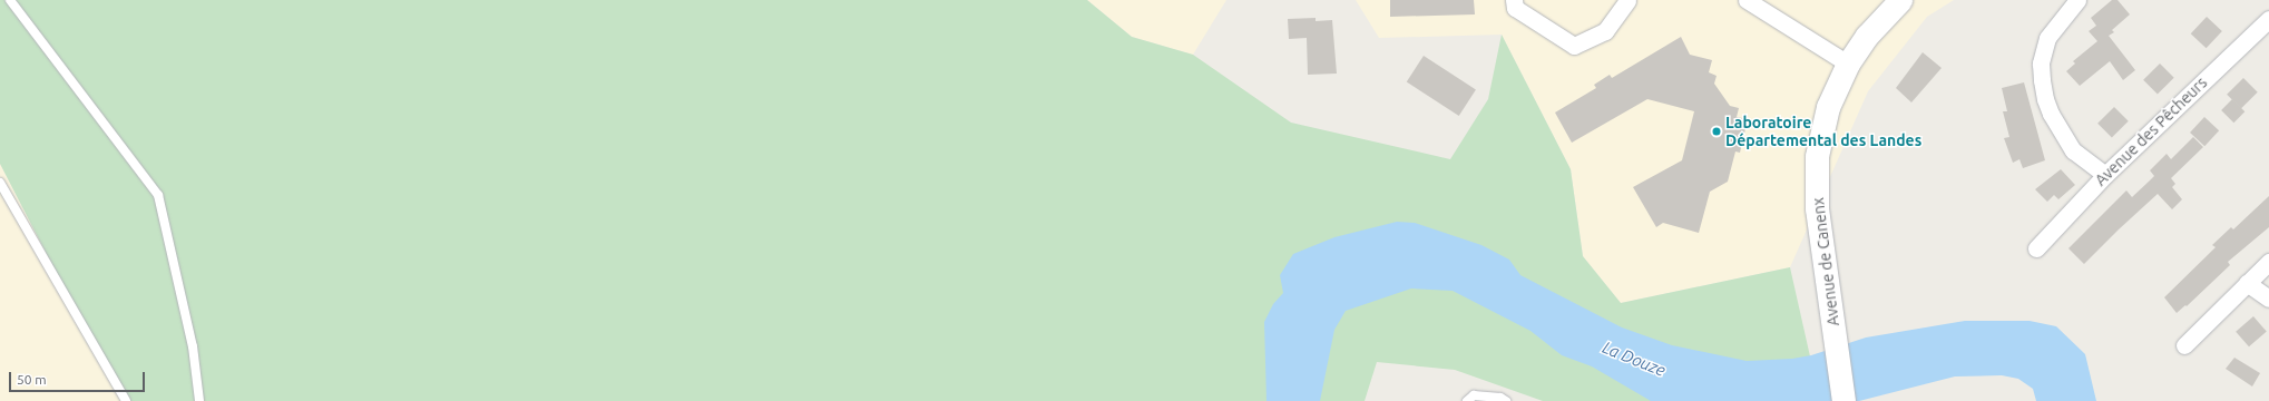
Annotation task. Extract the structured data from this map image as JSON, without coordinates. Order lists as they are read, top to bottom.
{
  "streets": {
    "main road": ["Avenue de Canenx"],
    "street": ["Avenue des Pêcheurs"]
  },
  "water": ["La Douze"],
  "places": ["Laboratoire Départemental des Landes"],
  "scale_bar": "50 m"
}
